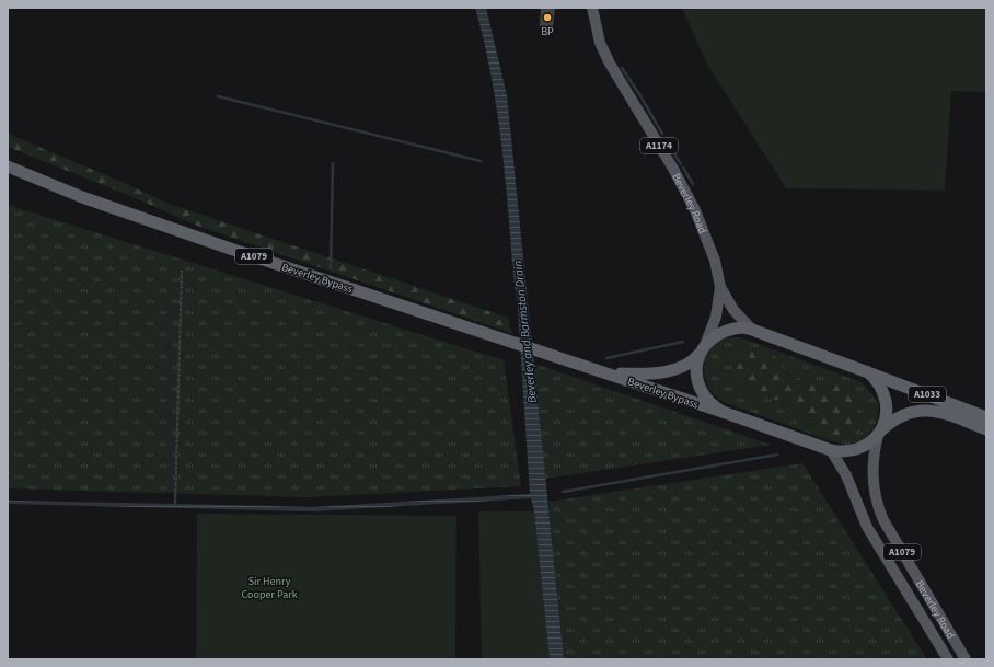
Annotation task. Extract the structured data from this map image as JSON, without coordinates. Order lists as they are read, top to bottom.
{
  "streets": {
    "highway": ["A1079", "Beverley Bypass", "A1033"],
    "main road": ["A1174", "Beverley Road"]
  },
  "crossings": [
    ["Beverley Road", "A1079"],
    ["Beverley Road", "Beverley Bypass"],
    ["Beverley Road", "A1033"],
    ["A1079", "Beverley Bypass"],
    ["A1079", "A1033"]
  ],
  "water": ["Beverley and Barmston Drain"],
  "parks": ["Sir Henry Cooper Park"],
  "places": ["BP"]
}
